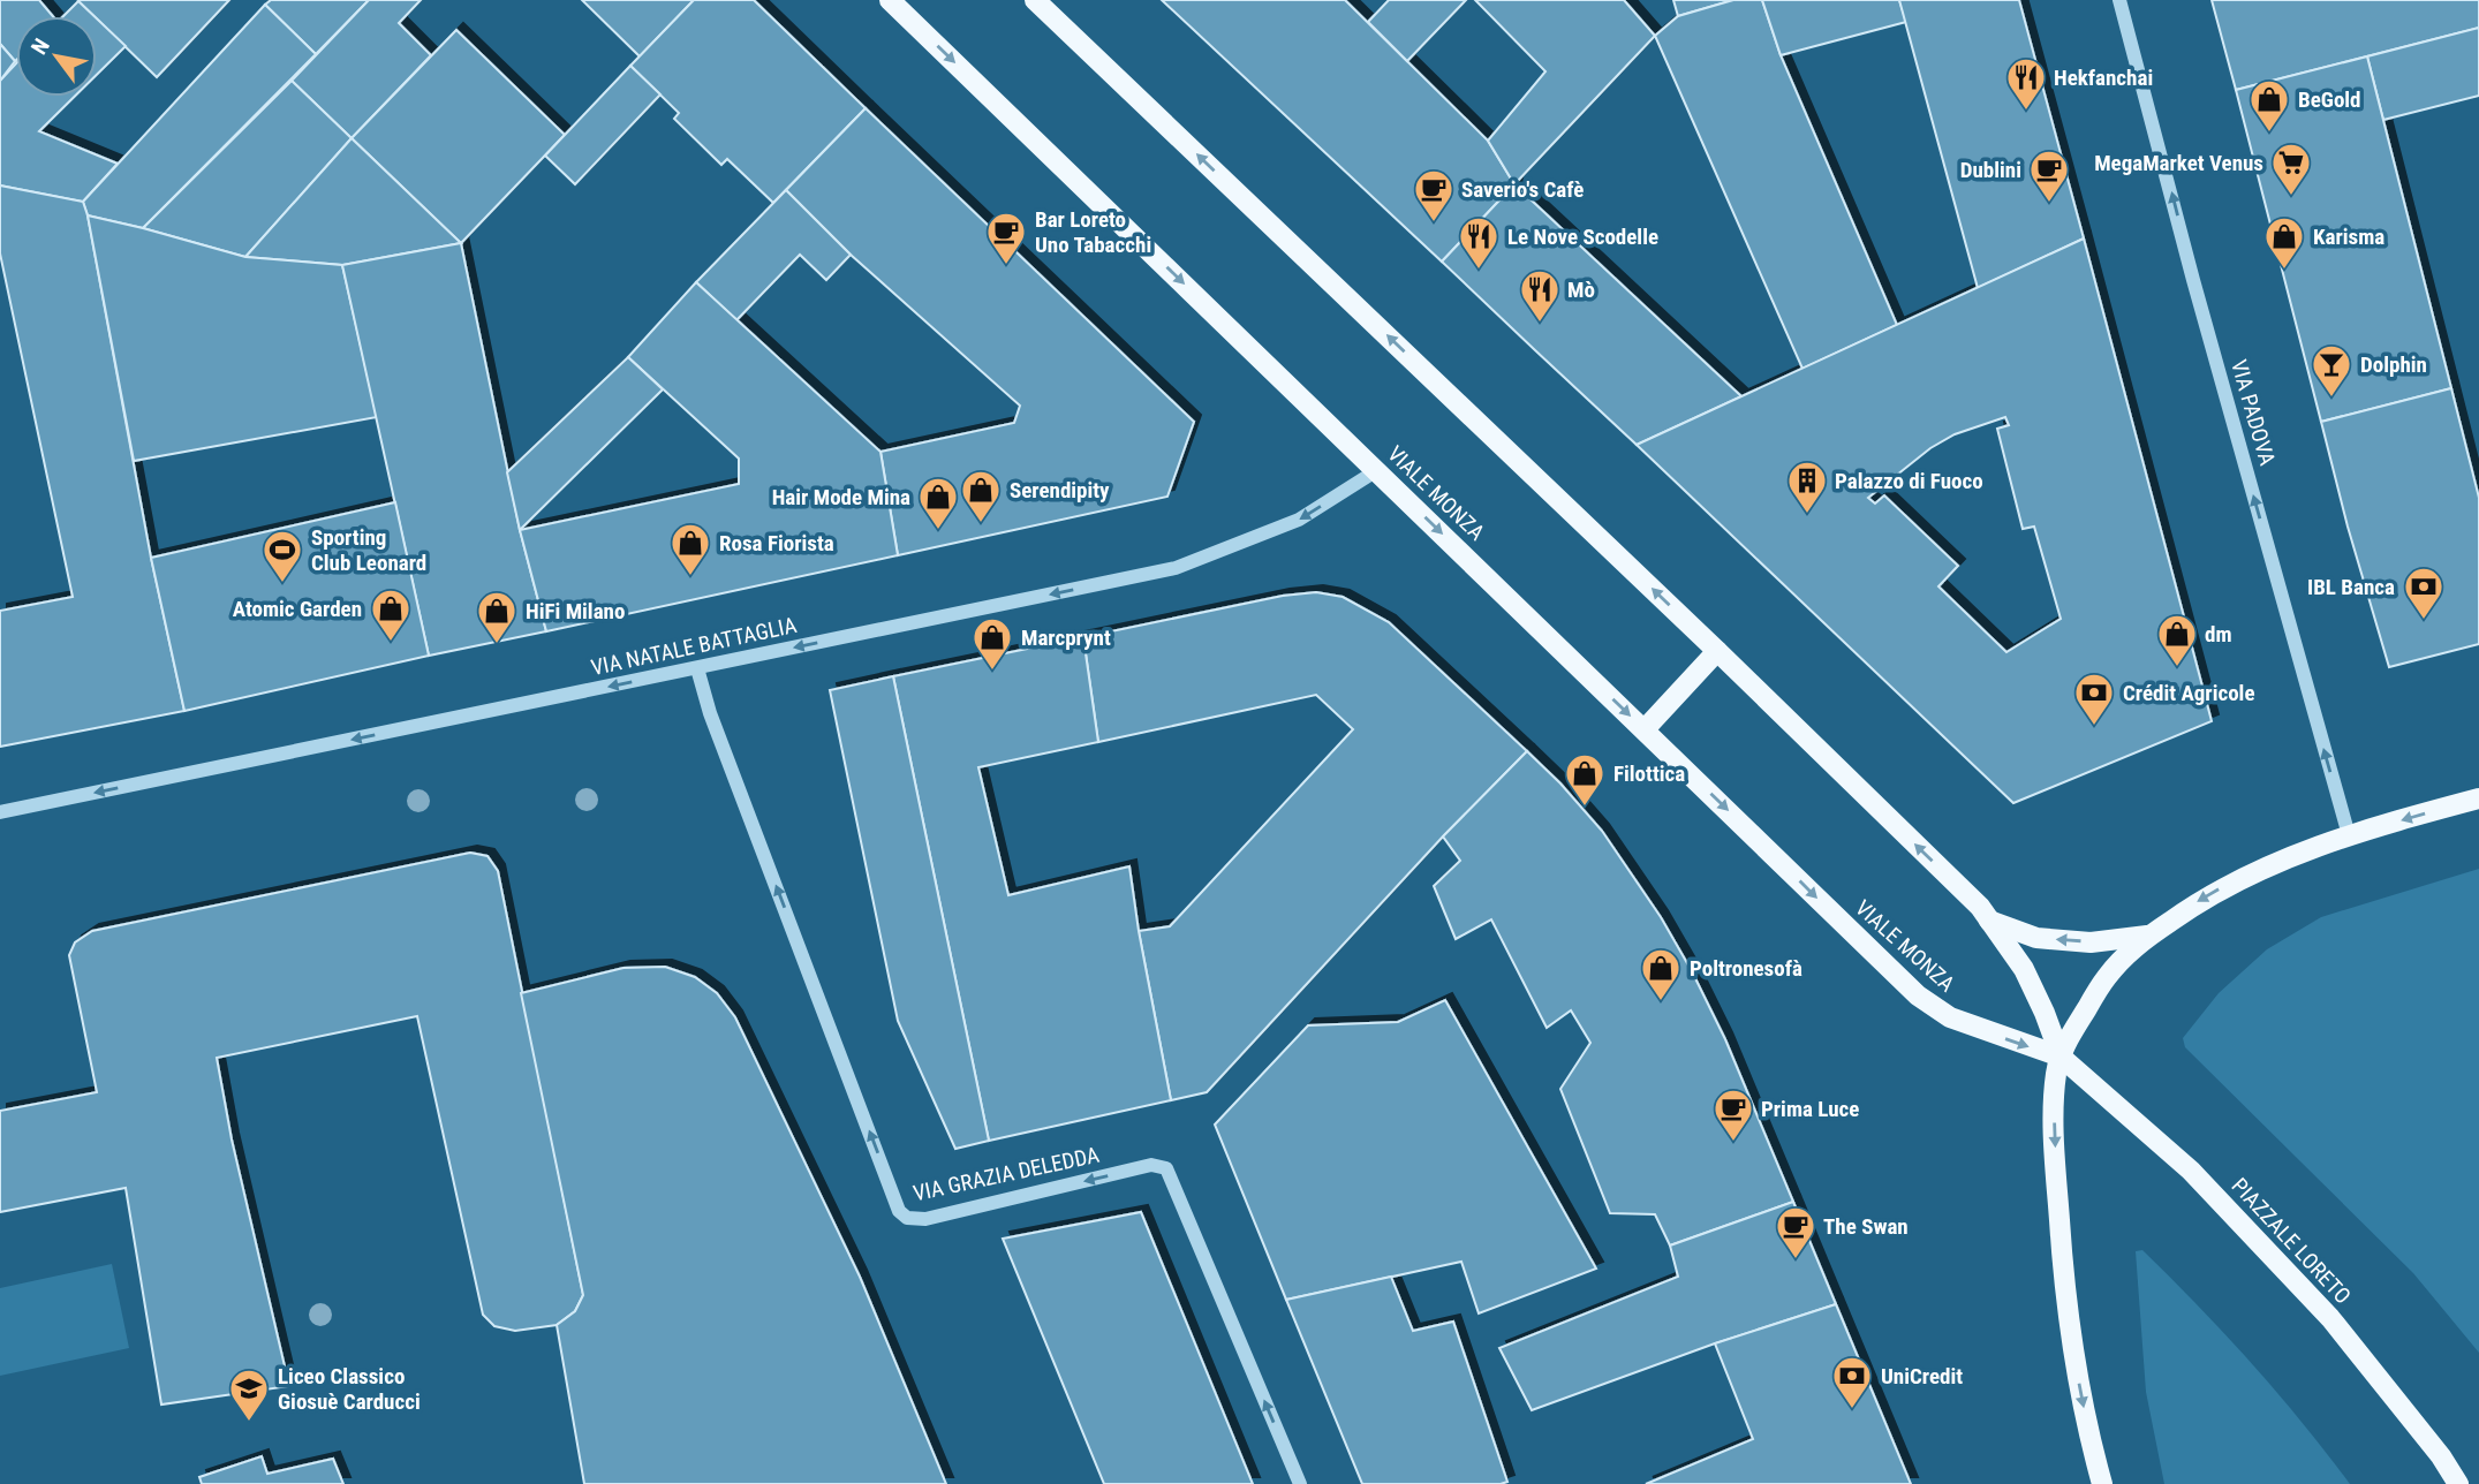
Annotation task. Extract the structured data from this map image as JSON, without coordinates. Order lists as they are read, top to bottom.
{
  "streets": {
    "main road": ["VIALE MONZA", "PIAZZALE LORETO"],
    "street": ["VIA PADOVA", "VIA NATALE BATTAGLIA", "VIA GRAZIA DELEDDA"]
  },
  "crossings": [
    ["VIALE MONZA", "VIA NATALE BATTAGLIA"],
    ["VIALE MONZA", "PIAZZALE LORETO"],
    ["VIA NATALE BATTAGLIA", "VIA GRAZIA DELEDDA"]
  ],
  "one_way": ["VIA PADOVA", "VIA NATALE BATTAGLIA", "VIA GRAZIA DELEDDA"],
  "places": {
    "restaurant": ["Hekfanchai", "Le Nove Scodelle", "Mò"],
    "shop": [
      "BeGold",
      "Karisma",
      "Serendipity",
      "Hair Mode Mina",
      "Rosa Fiorista",
      "Atomic Garden",
      "HiFi Milano",
      "dm",
      "Marcprynt",
      "Filottica",
      "Poltronesofà"
    ],
    "supermarket": ["MegaMarket Venus"],
    "cafe": [
      "Dublini",
      "Saverio's Cafè",
      "Bar Loreto Uno Tabacchi",
      "Prima Luce",
      "The Swan"
    ],
    "bar": ["Dolphin"],
    "building": ["Palazzo di Fuoco"],
    "sports": ["Sporting Club Leonard"],
    "bank": ["IBL Banca", "Crédit Agricole", "UniCredit"],
    "school or university": ["Liceo Classico Giosuè Carducci"]
  },
  "north": "top left"
}
